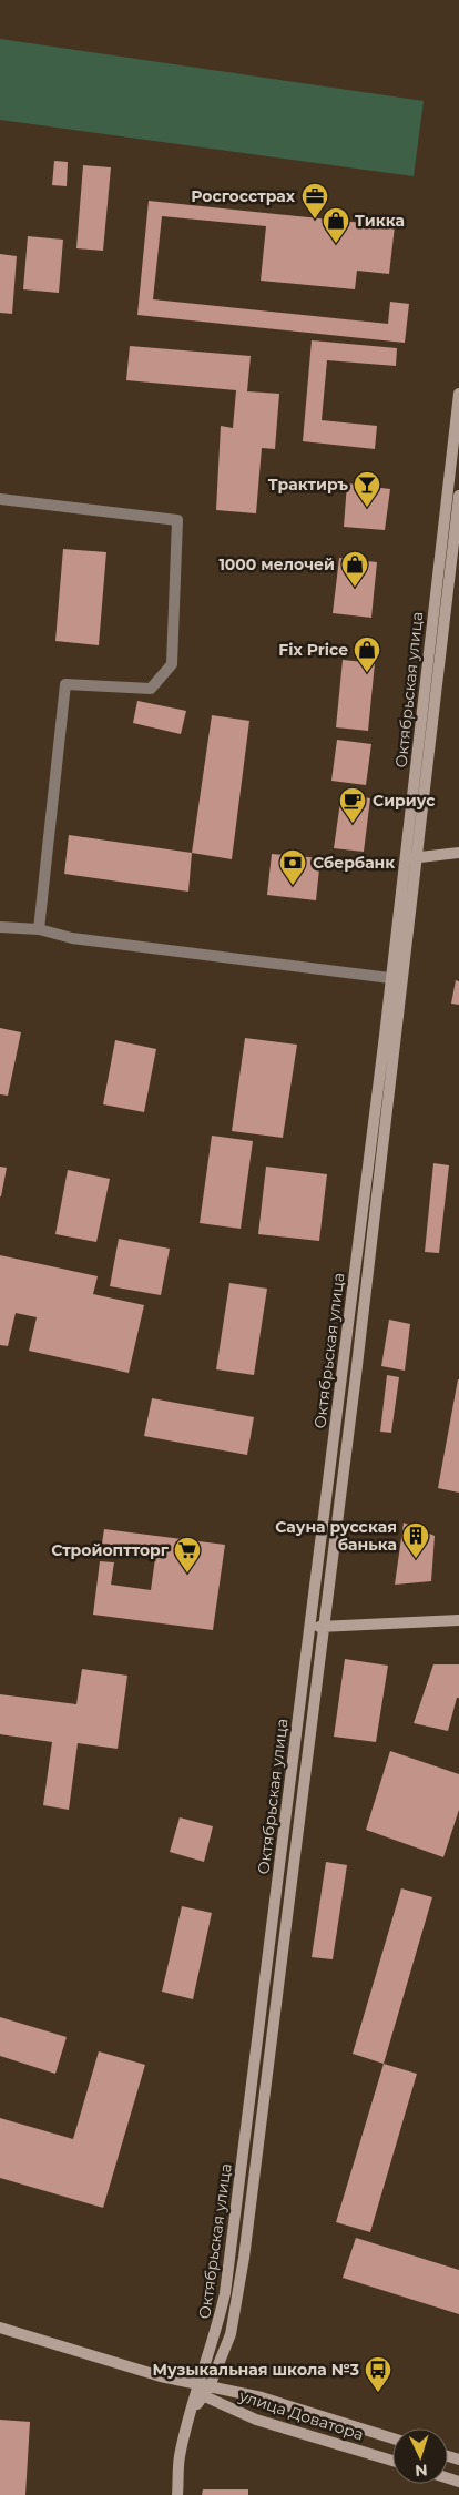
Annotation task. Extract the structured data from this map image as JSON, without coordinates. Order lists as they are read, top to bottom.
{
  "streets": {
    "main road": ["Октябрьская улица", "улица Доватора"]
  },
  "crossings": [
    ["Октябрьская улица", "улица Доватора"]
  ],
  "places": {
    "office": ["Росгосстрах"],
    "shop": ["Тикка", "1000 мелочей", "Fix Price"],
    "bar": ["Трактиръ"],
    "cafe": ["Сириус"],
    "bank": ["Сбербанк"],
    "building": ["Сауна русская банька"],
    "supermarket": ["Стройоптторг"],
    "bus stop": ["Музыкальная школа №3"]
  },
  "north": "bottom"
}
